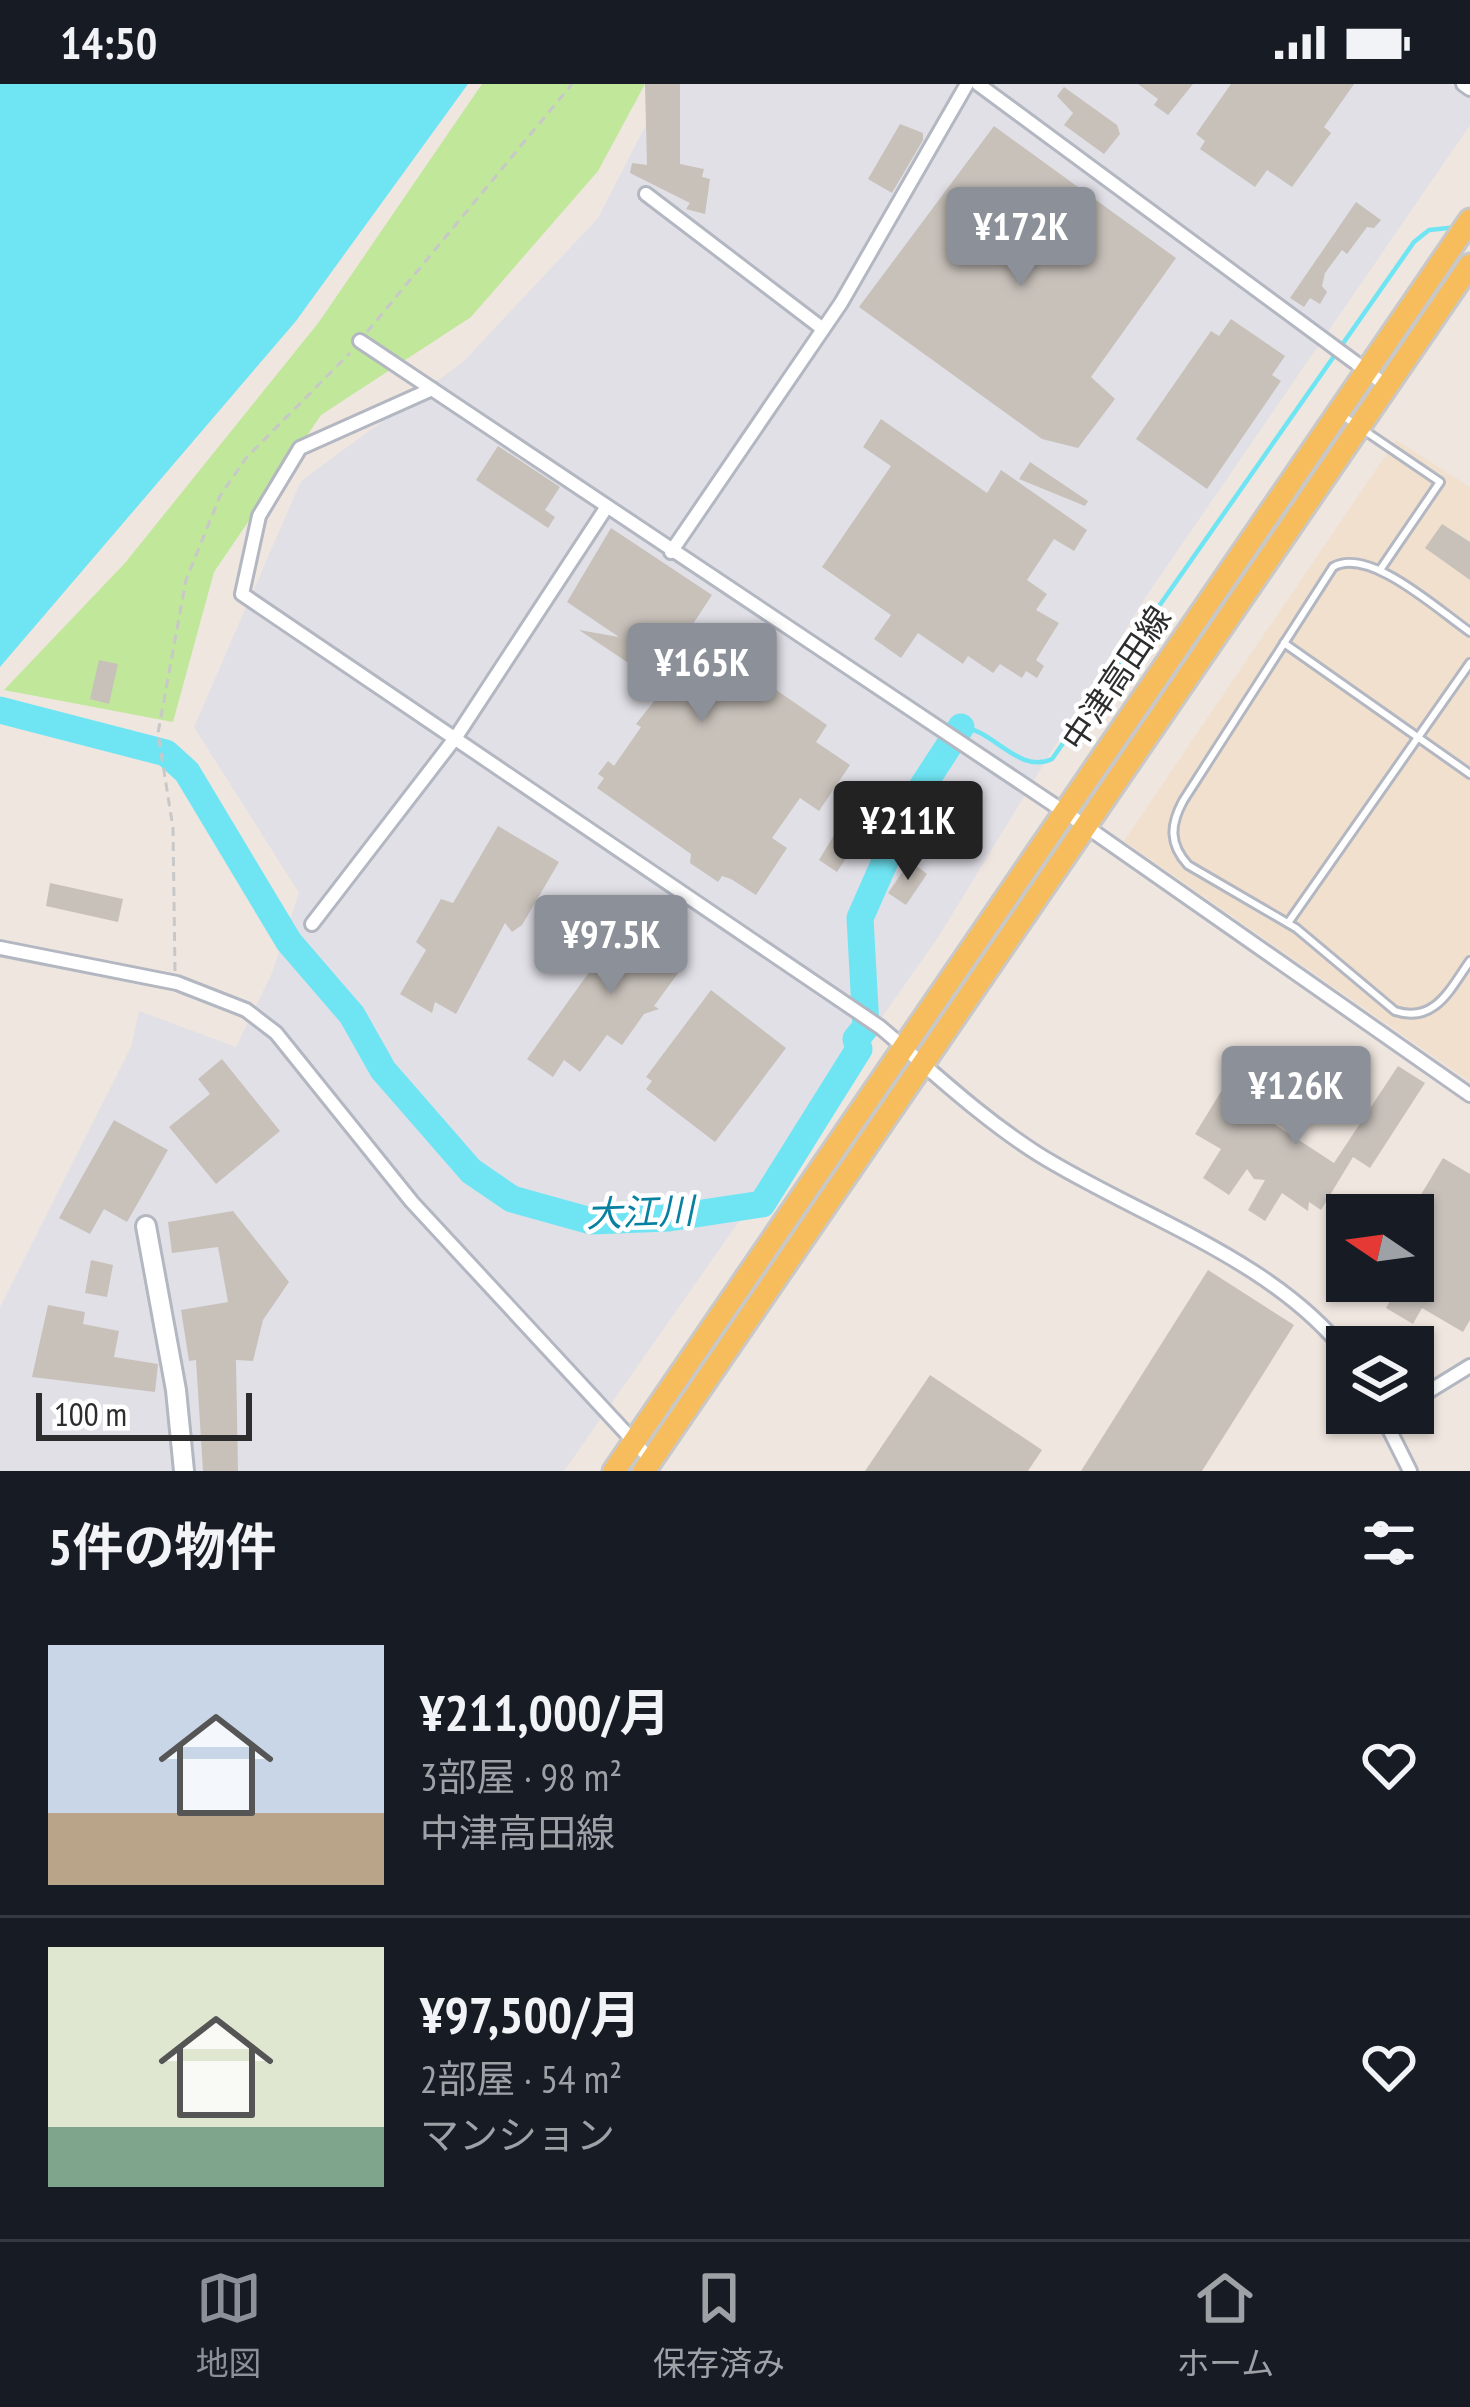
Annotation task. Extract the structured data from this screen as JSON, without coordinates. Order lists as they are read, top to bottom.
{
  "streets": {
    "main road": ["中津高田線"]
  },
  "water": ["大江川"],
  "scale_bar": "100 m",
  "north": "left",
  "page": {
    "status": "14:50",
    "price": [
      "¥172K",
      "¥165K",
      "¥211K",
      "¥97.5K",
      "¥126K"
    ],
    "scale": "100 m",
    "heading": "5件の物件",
    "list": [
      {
        "name": "¥211,000/月",
        "note": "3部屋 · 98 m² · 中津高田線"
      },
      {
        "name": "¥97,500/月",
        "note": "2部屋 · 54 m² · マンション"
      }
    ],
    "tabs": ["地図", "保存済み", "ホーム"]
  }
}
